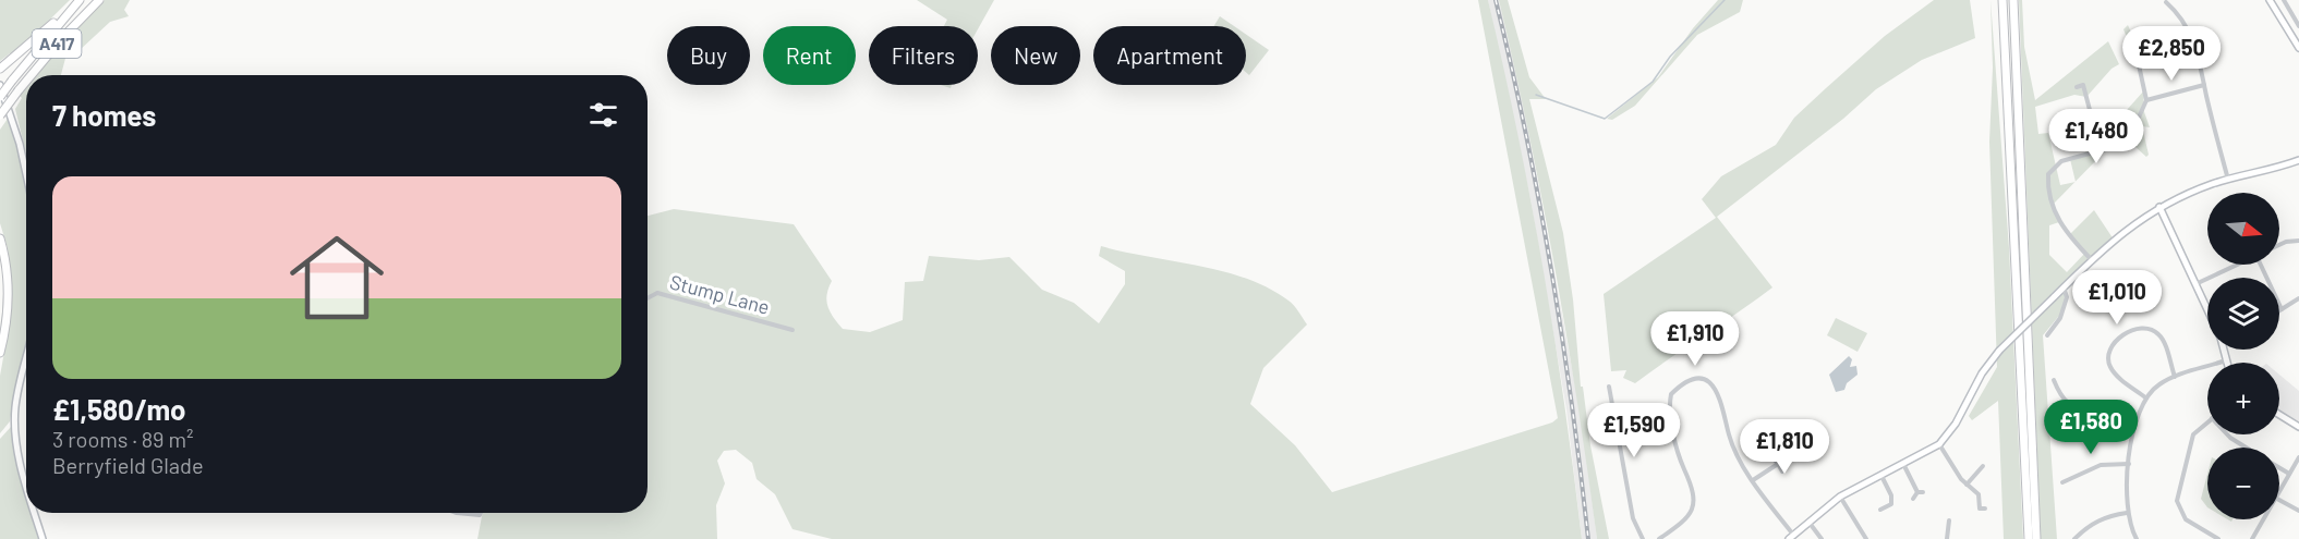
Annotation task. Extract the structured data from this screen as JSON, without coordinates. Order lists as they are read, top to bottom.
{
  "streets": {
    "highway": ["A417"],
    "street": ["Stump Lane"]
  },
  "north": "right",
  "page": {
    "price": [
      "£2,850",
      "£1,480",
      "£1,010",
      "£1,910",
      "£1,580",
      "£1,590",
      "£1,810"
    ],
    "chip": [
      "Buy",
      "Rent",
      "Filters",
      "New",
      "Apartment"
    ],
    "heading": "7 homes",
    "list": [
      {
        "name": "£1,580/mo",
        "note": "3 rooms · 89 m² · Berryfield Glade"
      }
    ],
    "map_buttons": ["+", "−"]
  }
}
